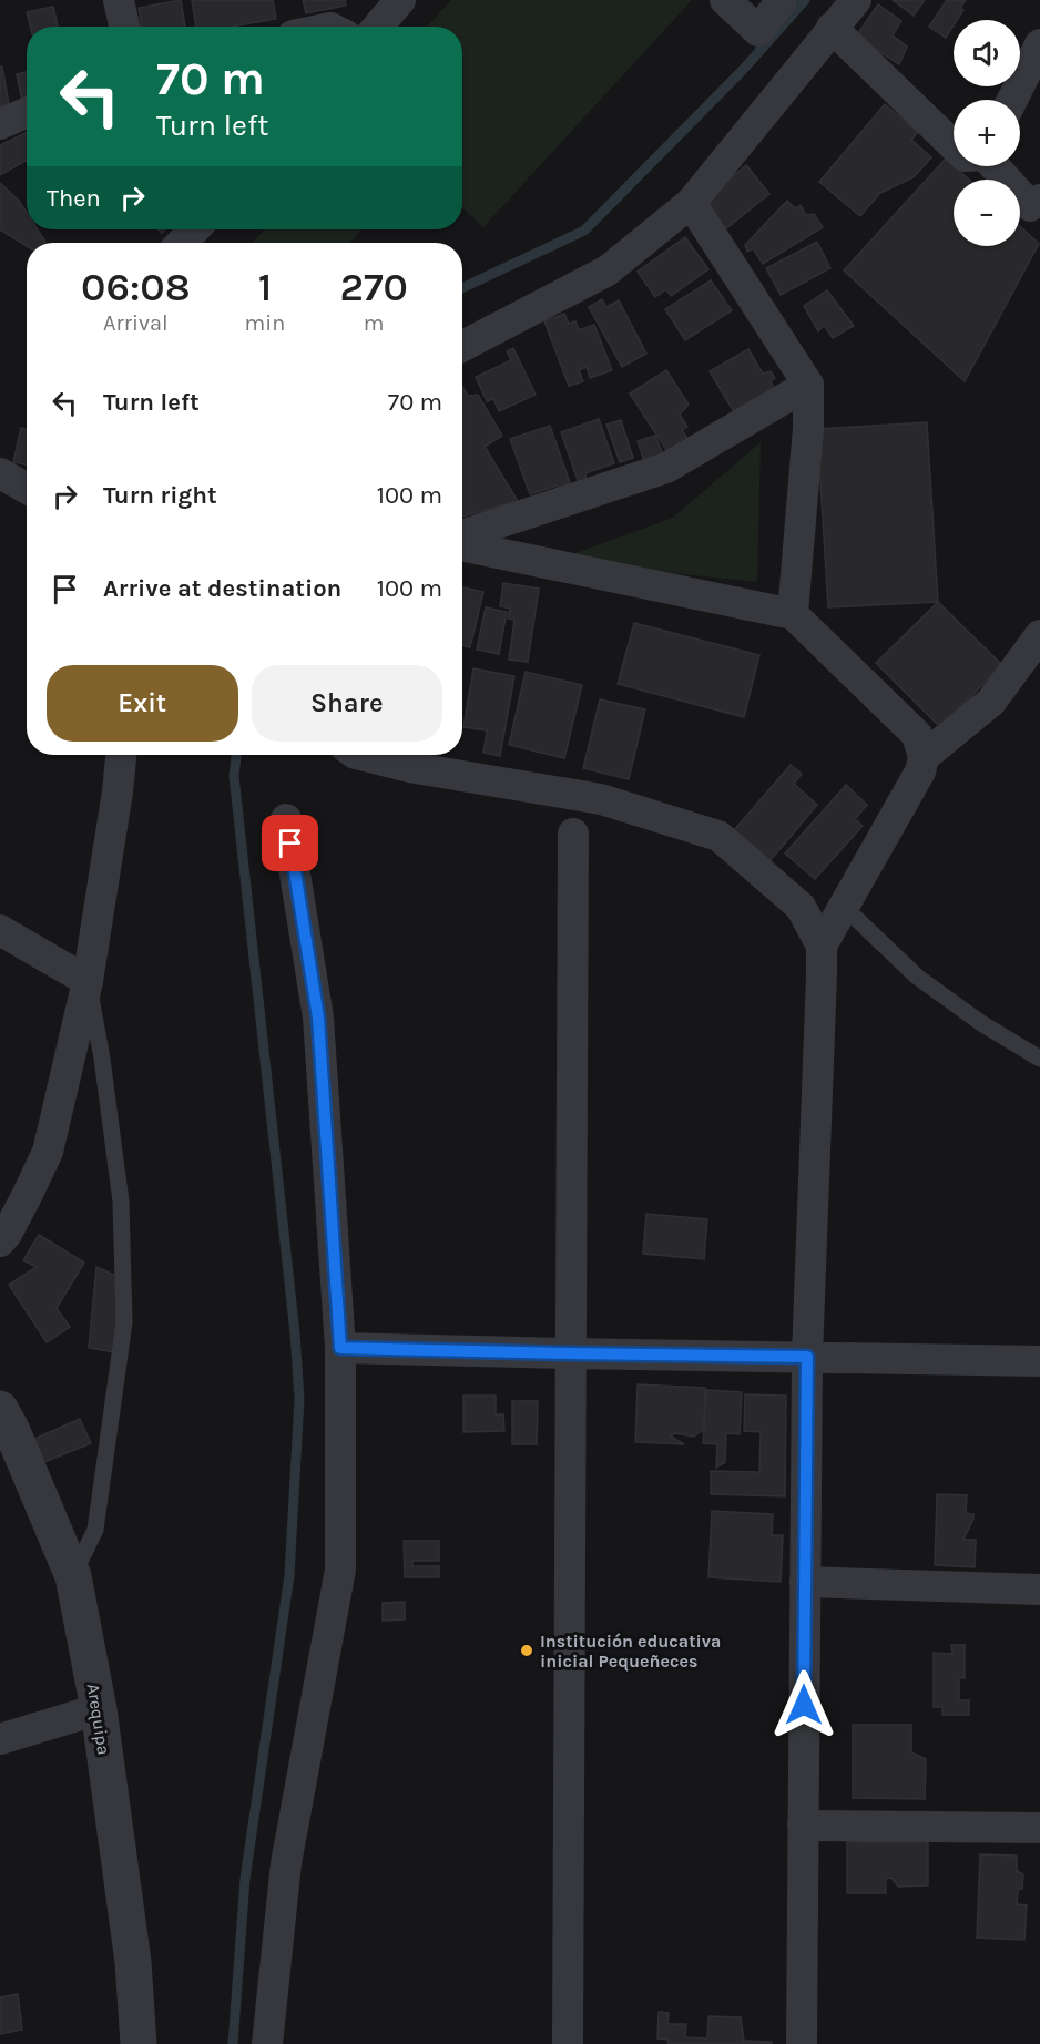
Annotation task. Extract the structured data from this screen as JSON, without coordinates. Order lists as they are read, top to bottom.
{
  "streets": {
    "street": ["Arequipa"]
  },
  "places": ["Institución educativa inicial Pequeñeces"],
  "page": {
    "map_buttons": ["+", "−"],
    "turn": ["70 m", "Turn left"],
    "then": "Then",
    "eta": [
      "06:08",
      "Arrival",
      "1",
      "min",
      "270",
      "m"
    ],
    "list": [
      {
        "name": "Turn left",
        "value": "70 m"
      },
      {
        "name": "Turn right",
        "value": "100 m"
      },
      {
        "name": "Arrive at destination",
        "value": "100 m"
      }
    ],
    "buttons": ["Exit", "Share"]
  }
}
